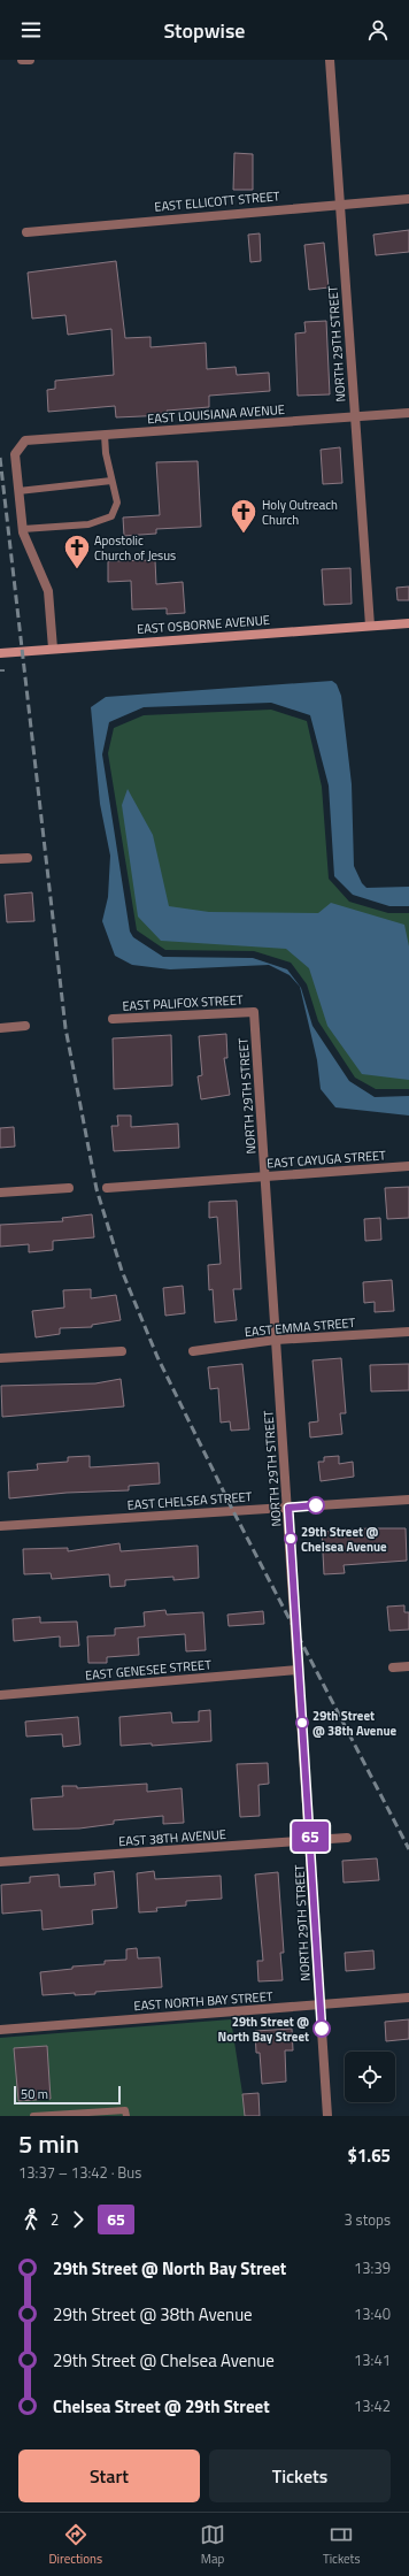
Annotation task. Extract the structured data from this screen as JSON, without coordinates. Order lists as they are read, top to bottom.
{
  "streets": {
    "street": [
      "EAST ELLICOTT STREET",
      "NORTH 29TH STREET",
      "EAST LOUISIANA AVENUE",
      "EAST OSBORNE AVENUE",
      "EAST PALIFOX STREET",
      "EAST CAYUGA STREET",
      "EAST EMMA STREET",
      "EAST CHELSEA STREET",
      "EAST GENESEE STREET",
      "EAST 38TH AVENUE",
      "EAST NORTH BAY STREET"
    ]
  },
  "crossings": [
    ["EAST ELLICOTT STREET", "NORTH 29TH STREET"],
    ["NORTH 29TH STREET", "EAST LOUISIANA AVENUE"],
    ["NORTH 29TH STREET", "EAST OSBORNE AVENUE"],
    ["NORTH 29TH STREET", "EAST PALIFOX STREET"],
    ["NORTH 29TH STREET", "EAST CAYUGA STREET"],
    ["NORTH 29TH STREET", "EAST EMMA STREET"],
    ["NORTH 29TH STREET", "EAST CHELSEA STREET"],
    ["NORTH 29TH STREET", "EAST GENESEE STREET"],
    ["NORTH 29TH STREET", "EAST 38TH AVENUE"],
    ["NORTH 29TH STREET", "EAST NORTH BAY STREET"]
  ],
  "places": {
    "church": ["Holy Outreach Church", "Apostolic Church of Jesus"],
    "other": ["29th Street @ Chelsea Avenue", "29th Street @ 38th Avenue", "29th Street @ North Bay Street"]
  },
  "lines": ["bus line 65"],
  "scale_bar": "50 m",
  "page": {
    "header": "Stopwise",
    "on_map": "65",
    "scale": "50 m",
    "heading": ["5 min", "13:37 – 13:42 · Bus", "$1.65"],
    "legs": ["2", "65", "3 stops"],
    "list": [
      {
        "name": "29th Street @ North Bay Street",
        "value": "13:39"
      },
      {
        "name": "29th Street @ 38th Avenue",
        "value": "13:40"
      },
      {
        "name": "29th Street @ Chelsea Avenue",
        "value": "13:41"
      },
      {
        "name": "Chelsea Street @ 29th Street",
        "value": "13:42"
      }
    ],
    "buttons": ["Start", "Tickets"],
    "tabs": ["Directions", "Map", "Tickets"]
  }
}
